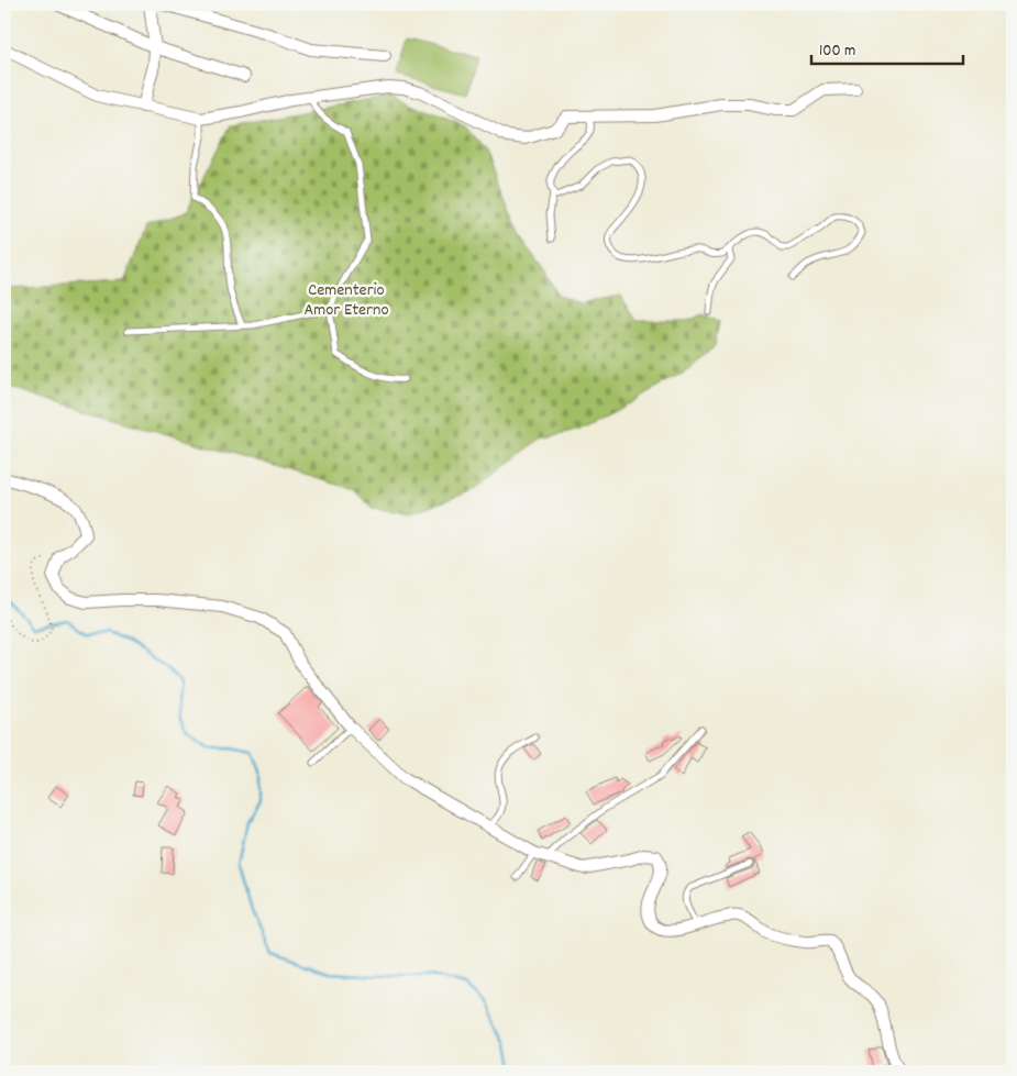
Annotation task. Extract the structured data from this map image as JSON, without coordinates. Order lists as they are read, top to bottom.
{
  "parks": ["Cementerio Amor Eterno"],
  "scale_bar": "100 m"
}
